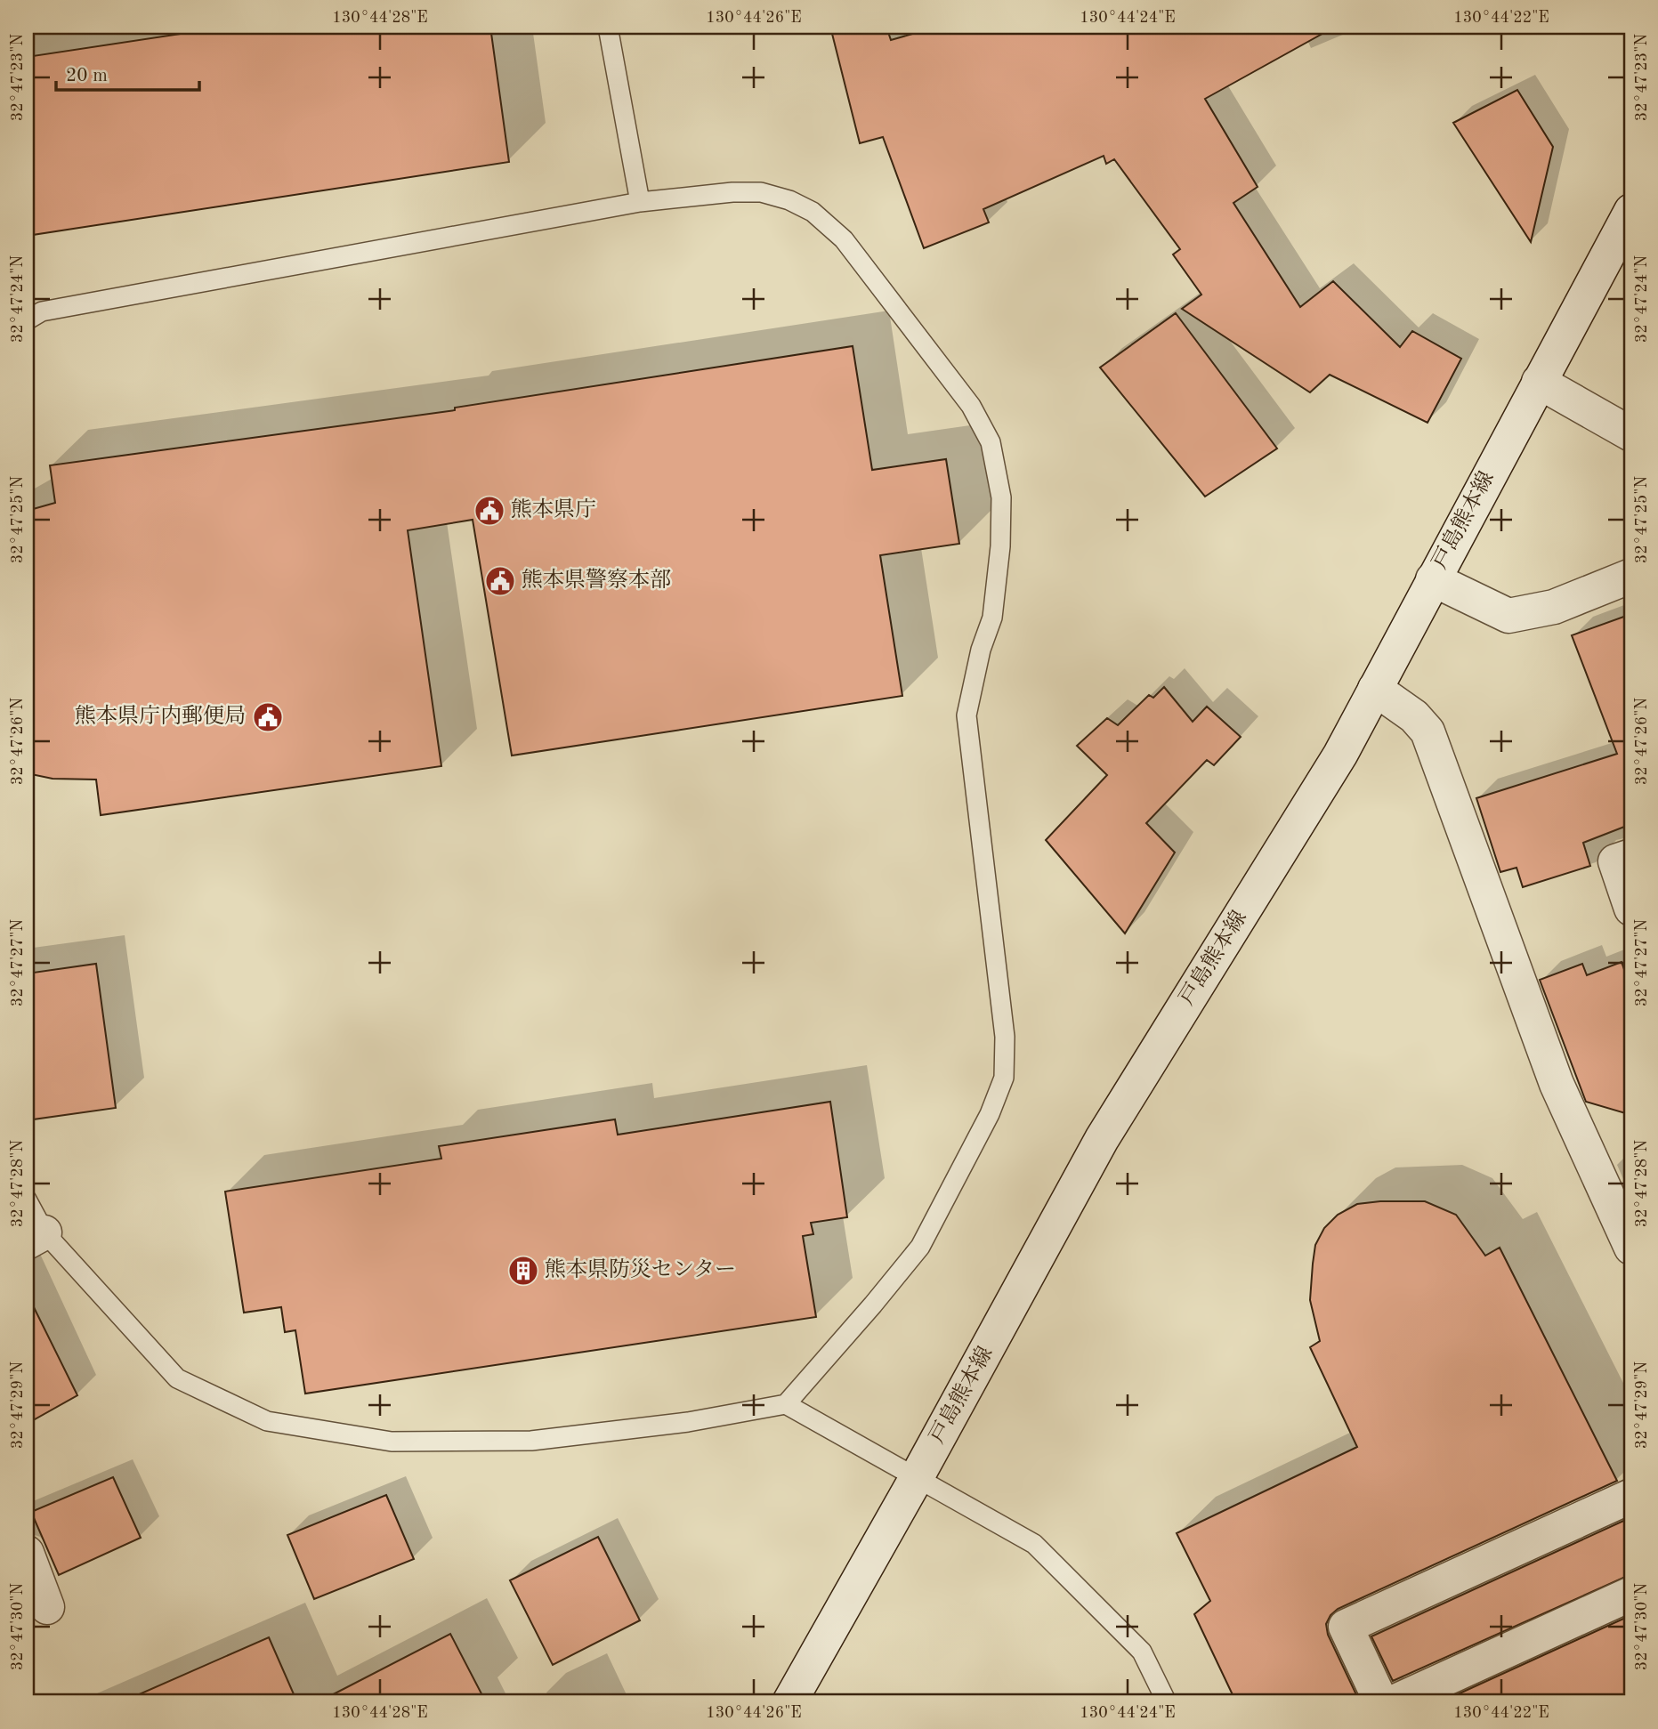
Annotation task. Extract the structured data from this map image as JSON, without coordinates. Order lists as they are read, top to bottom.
{
  "streets": {
    "street": ["戸島熊本線"]
  },
  "places": {
    "public building": ["熊本県庁", "熊本県警察本部", "熊本県庁内郵便局"],
    "building": ["熊本県防災センター"]
  },
  "scale_bar": "20 m",
  "coordinates": [
    "130°44'28\"E",
    "130°44'26\"E",
    "130°44'24\"E",
    "130°44'22\"E",
    "32°47'23\"N",
    "32°47'24\"N",
    "32°47'25\"N",
    "32°47'26\"N",
    "32°47'27\"N",
    "32°47'28\"N",
    "32°47'29\"N",
    "32°47'30\"N"
  ]
}
